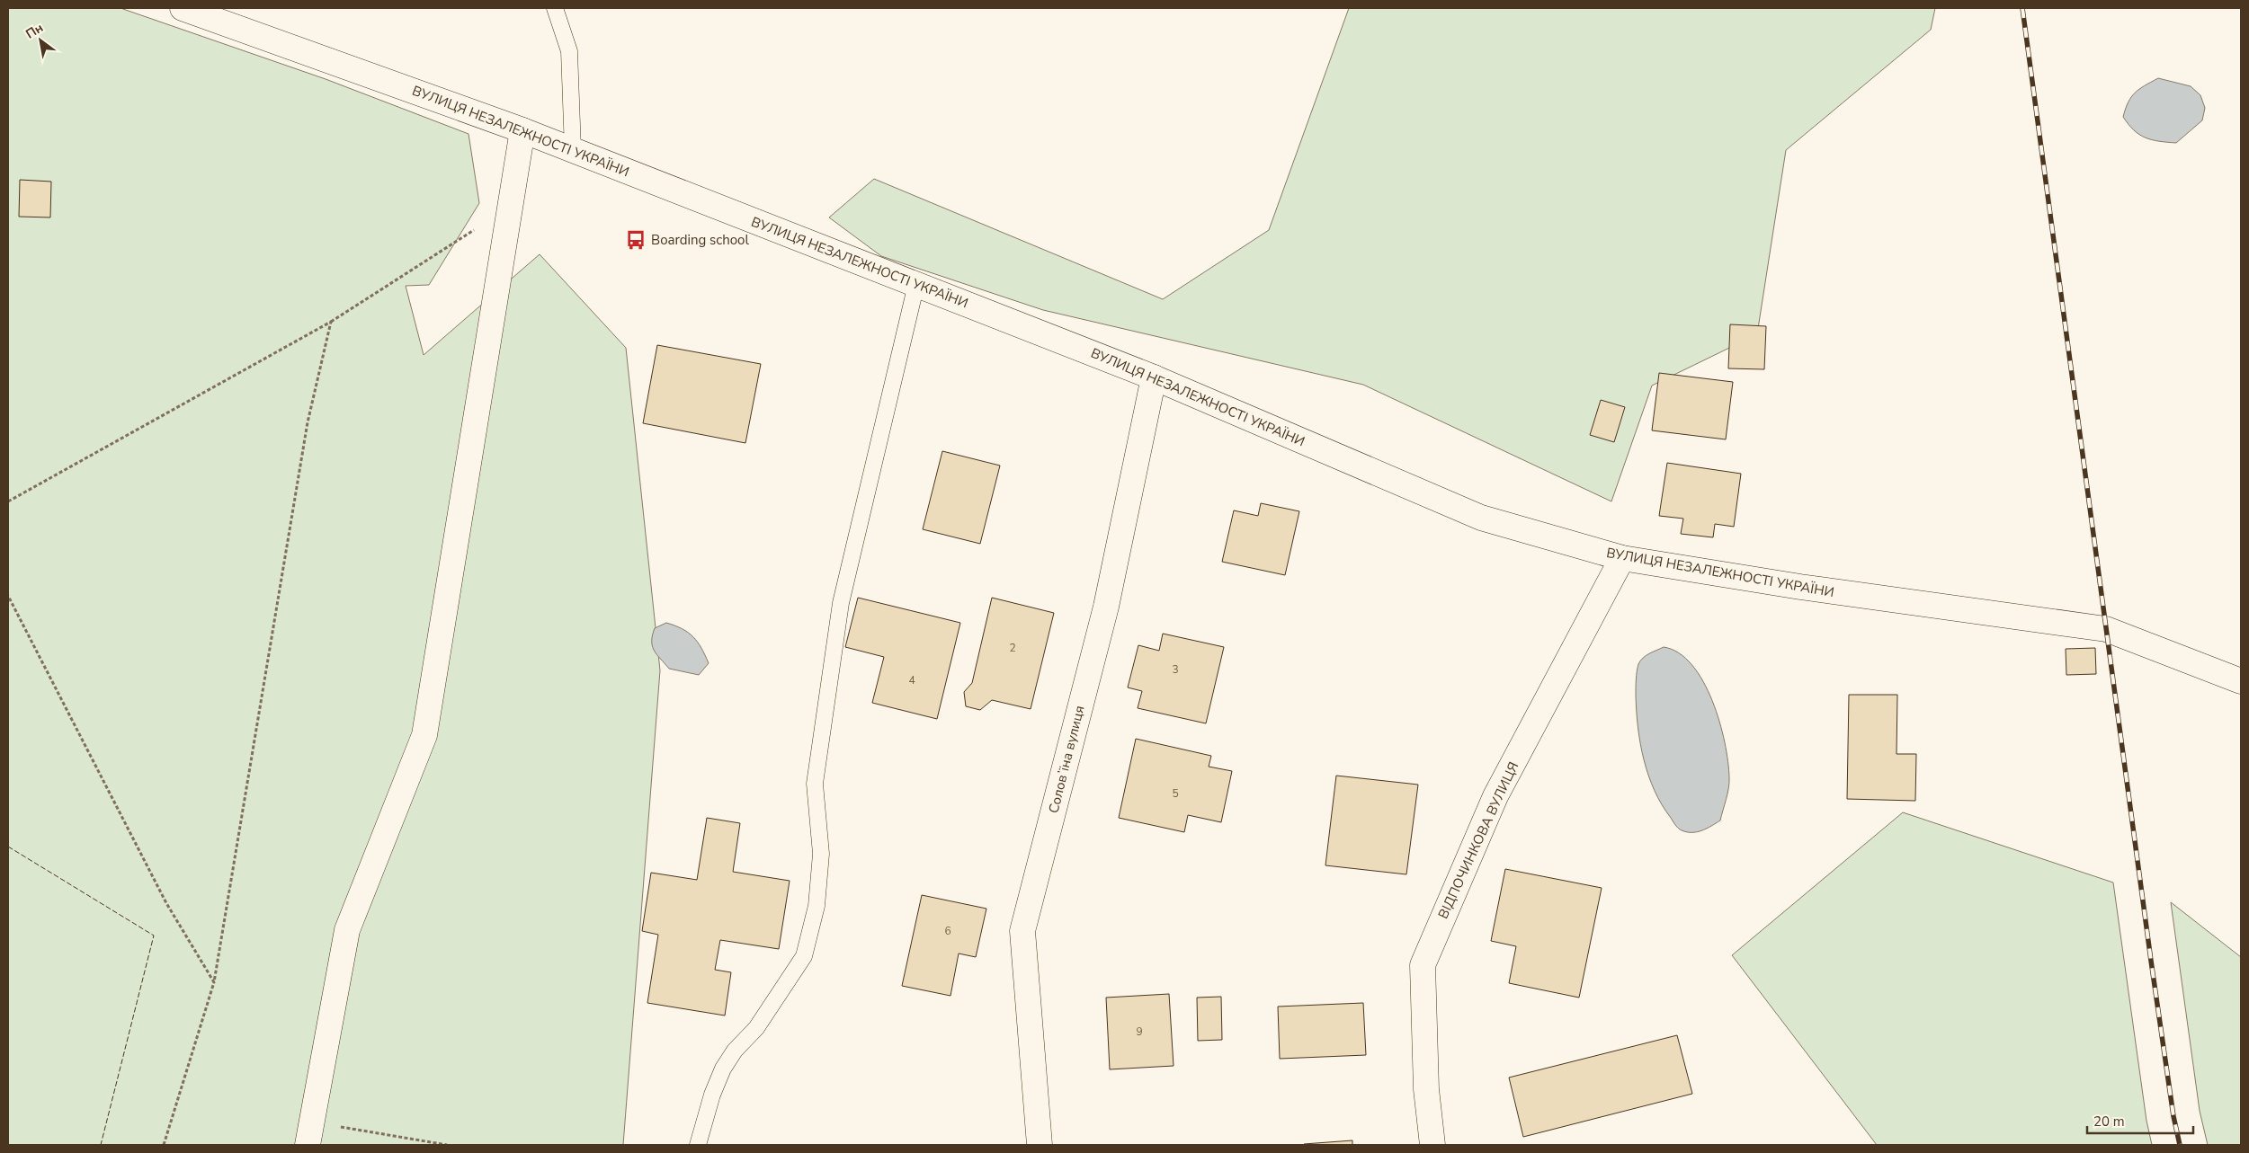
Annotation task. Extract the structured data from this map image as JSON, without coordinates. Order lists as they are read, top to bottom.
{
  "streets": {
    "street": ["ВУЛИЦЯ НЕЗАЛЕЖНОСТІ УКРАЇНИ", "Соловʼїна вулиця", "ВІДПОЧИНКОВА ВУЛИЦЯ"]
  },
  "crossings": [
    ["ВУЛИЦЯ НЕЗАЛЕЖНОСТІ УКРАЇНИ", "Соловʼїна вулиця"],
    ["ВУЛИЦЯ НЕЗАЛЕЖНОСТІ УКРАЇНИ", "ВІДПОЧИНКОВА ВУЛИЦЯ"]
  ],
  "places": {
    "bus stop": ["Boarding school"]
  },
  "house_numbers": [
    "2",
    "3",
    "4",
    "5",
    "6",
    "9"
  ],
  "scale_bar": "20 m",
  "north": "top left"
}
